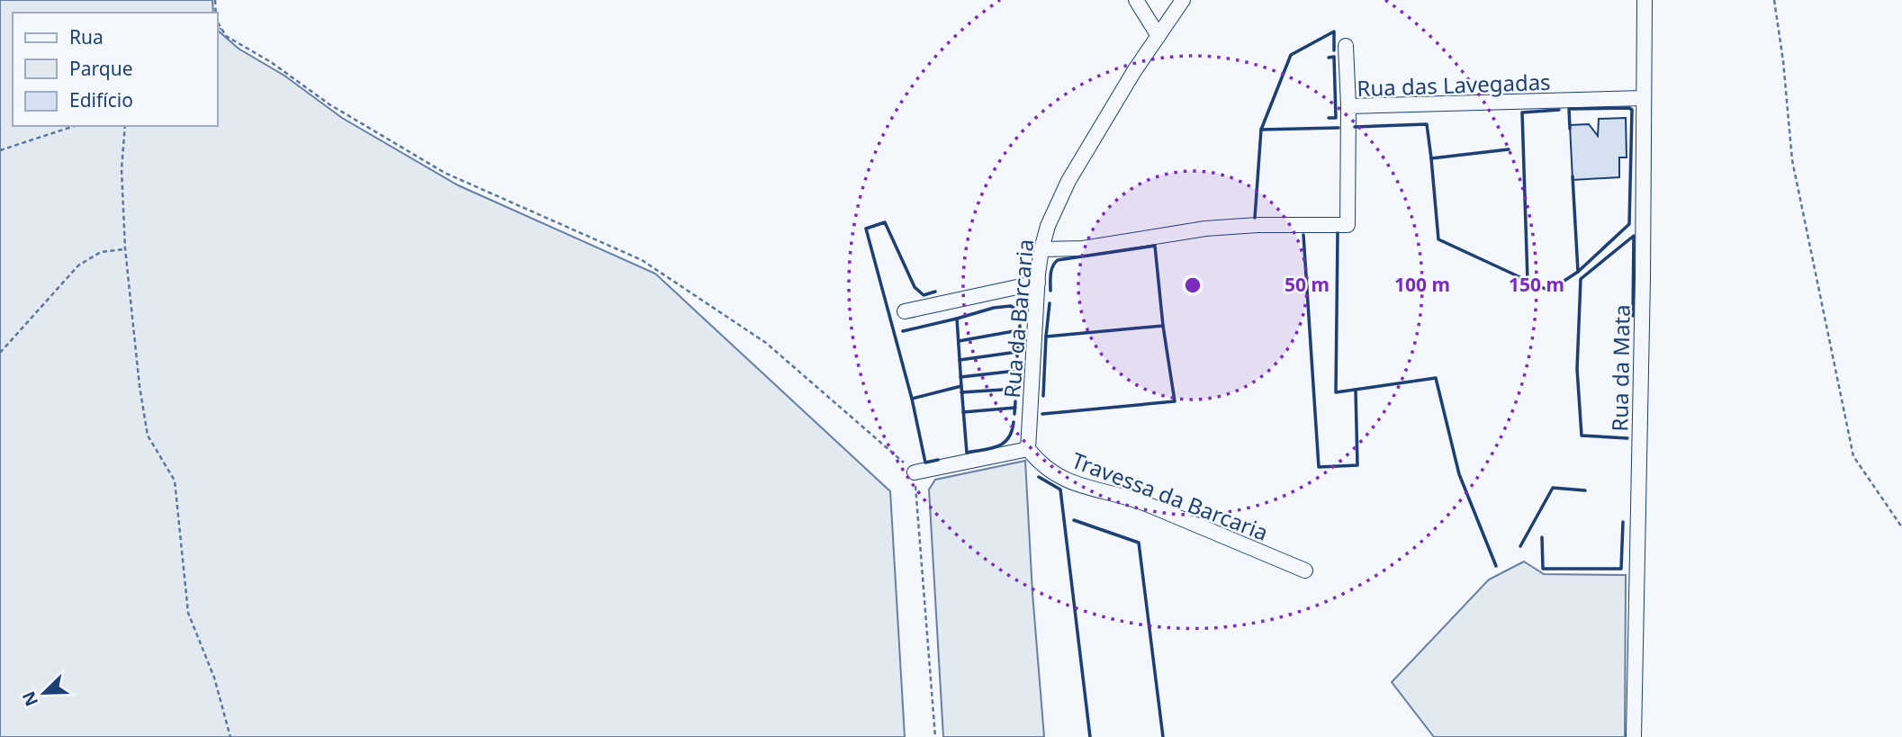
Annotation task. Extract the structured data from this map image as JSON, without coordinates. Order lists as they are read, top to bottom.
{
  "streets": {
    "street": [
      "Rua das Lavegadas",
      "Rua da Barcaria",
      "Rua da Mata",
      "Travessa da Barcaria"
    ]
  },
  "crossings": [
    ["Rua das Lavegadas", "Rua da Barcaria"],
    ["Rua das Lavegadas", "Rua da Mata"],
    ["Rua da Barcaria", "Travessa da Barcaria"]
  ],
  "legend": ["Rua", "Parque", "Edifício"],
  "north": "bottom left",
  "rings": ["50 m", "100 m", "150 m"]
}
